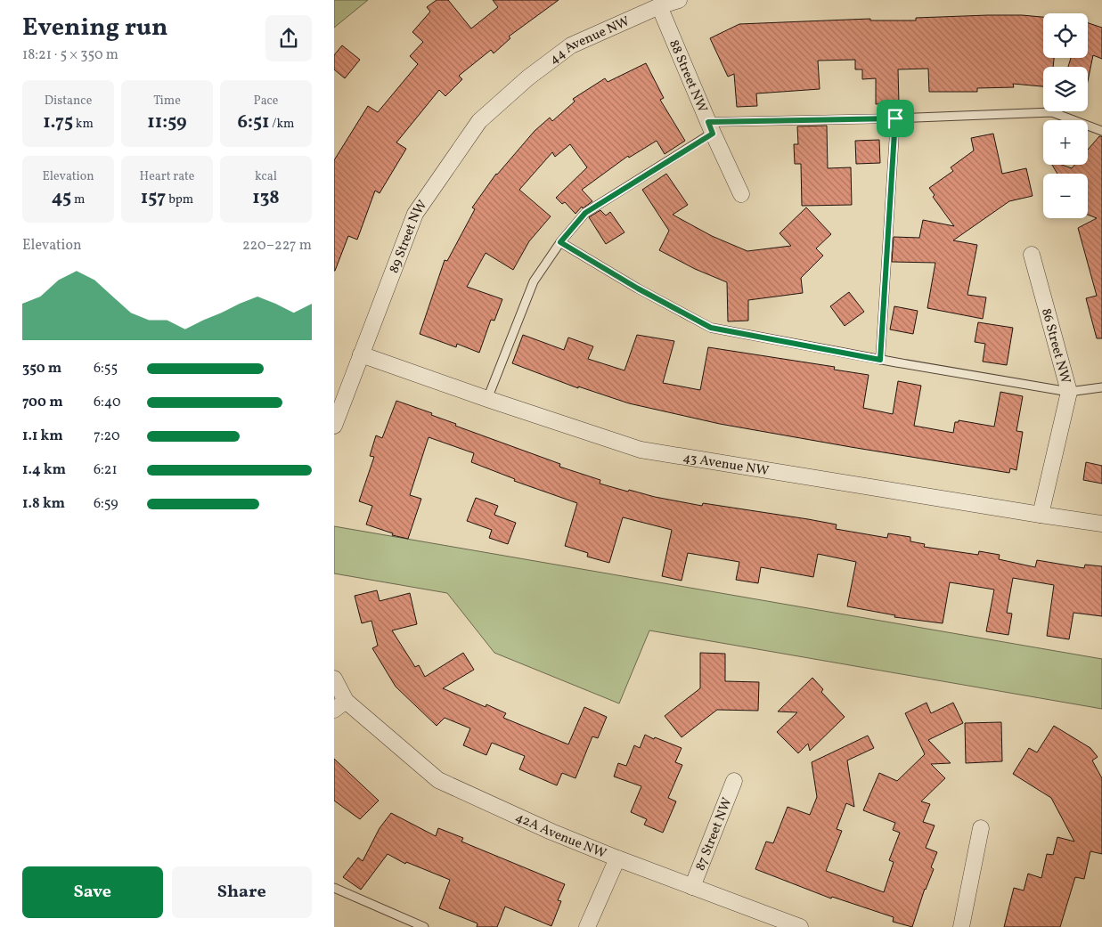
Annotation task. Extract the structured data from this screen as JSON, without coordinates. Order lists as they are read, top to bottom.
{
  "streets": {
    "street": [
      "44 Avenue NW",
      "88 Street NW",
      "89 Street NW",
      "86 Street NW",
      "43 Avenue NW",
      "42A Avenue NW",
      "87 Street NW"
    ]
  },
  "crossings": [
    ["44 Avenue NW", "88 Street NW"],
    ["44 Avenue NW", "89 Street NW"],
    ["89 Street NW", "43 Avenue NW"],
    ["86 Street NW", "43 Avenue NW"],
    ["42A Avenue NW", "87 Street NW"]
  ],
  "page": {
    "heading": ["Evening run", "18:21 · 5 × 350 m"],
    "map_buttons": ["+", "−"],
    "stats": [
      ["Distance", "1.75 km"],
      ["Time", "11:59"],
      ["Pace", "6:51 /km"],
      ["Elevation", "45 m"],
      ["Heart rate", "157 bpm"],
      ["kcal", "138"]
    ],
    "chart": ["Elevation", "220–227 m"],
    "list": [
      {
        "name": "350 m",
        "note": "6:55"
      },
      {
        "name": "700 m",
        "note": "6:40"
      },
      {
        "name": "1.1 km",
        "note": "7:20"
      },
      {
        "name": "1.4 km",
        "note": "6:21"
      },
      {
        "name": "1.8 km",
        "note": "6:59"
      }
    ],
    "buttons": ["Save", "Share"]
  }
}
